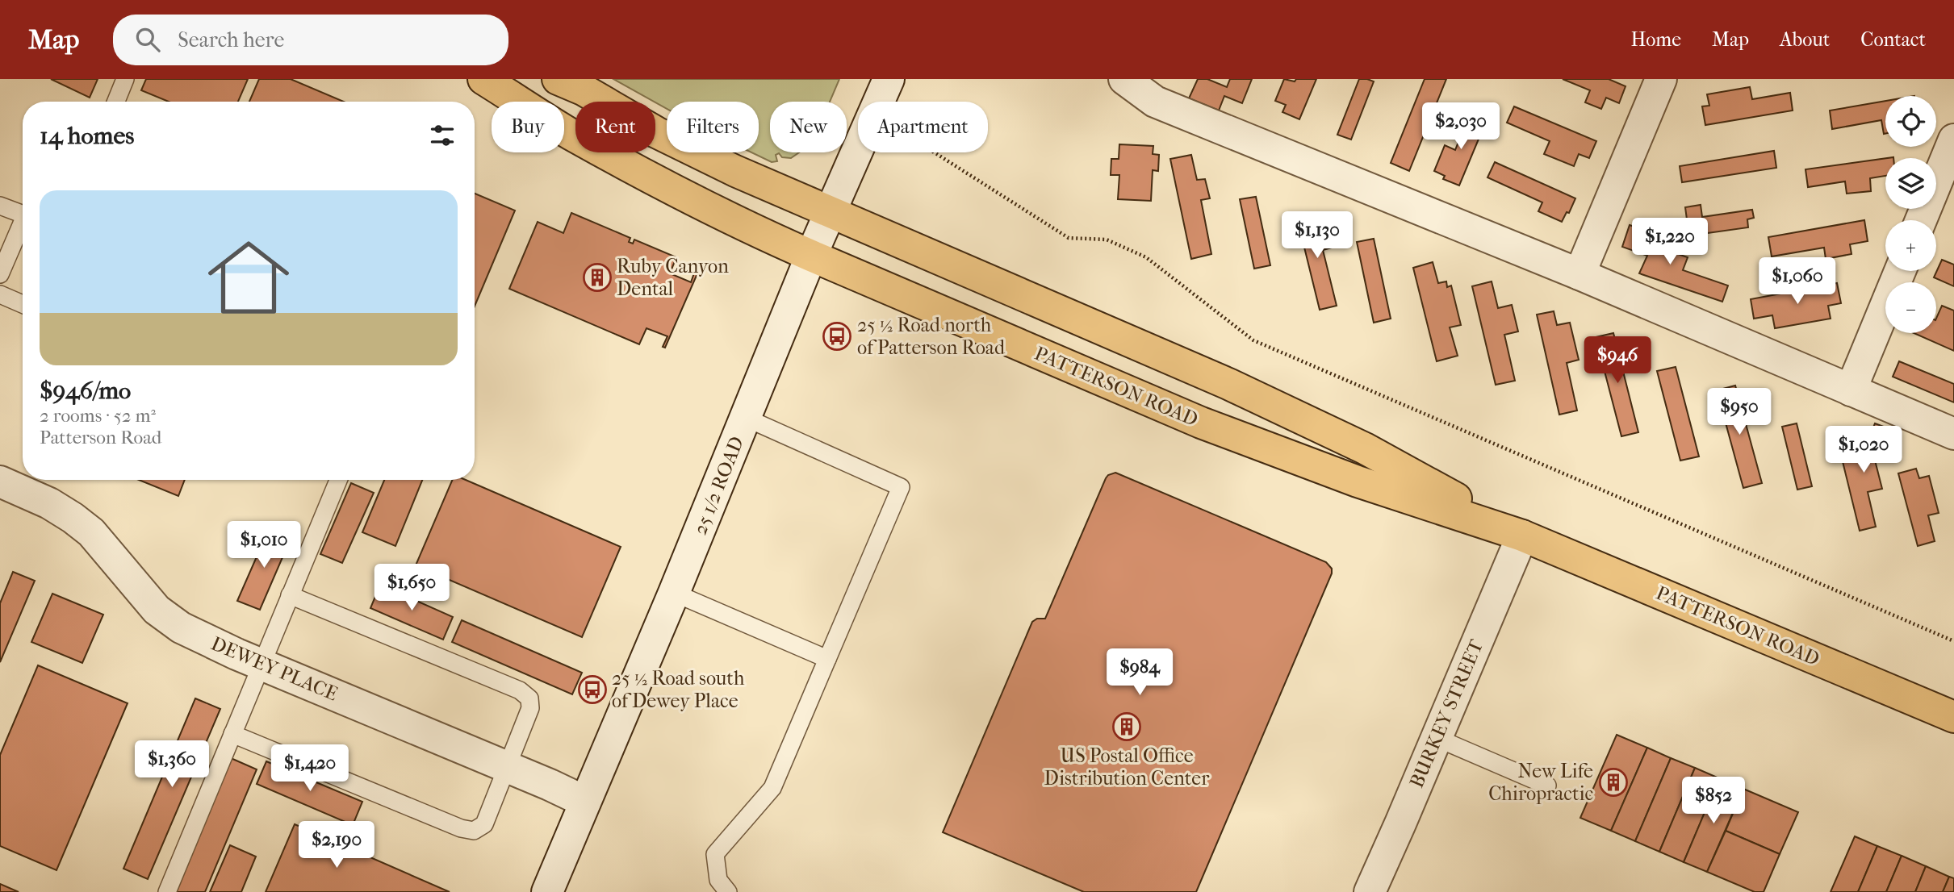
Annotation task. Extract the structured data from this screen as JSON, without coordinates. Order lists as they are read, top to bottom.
{
  "streets": {
    "main road": ["PATTERSON ROAD"],
    "street": ["25 1/2 ROAD", "DEWEY PLACE", "BURKEY STREET"]
  },
  "crossings": [
    ["PATTERSON ROAD", "25 1/2 ROAD"],
    ["PATTERSON ROAD", "BURKEY STREET"],
    ["25 1/2 ROAD", "DEWEY PLACE"]
  ],
  "places": {
    "building": ["Ruby Canyon Dental", "US Postal Office Distribution Center", "New Life Chiropractic"],
    "bus stop": ["25 ½ Road north of Patterson Road", "25 ½ Road south of Dewey Place"]
  },
  "page": {
    "header": "Map",
    "search": "Search here",
    "nav": [
      "Home",
      "Map",
      "About",
      "Contact"
    ],
    "map_buttons": ["+", "−"],
    "chip": [
      "Buy",
      "Rent",
      "Filters",
      "New",
      "Apartment"
    ],
    "heading": "14 homes",
    "price": [
      "$2,030",
      "$1,130",
      "$1,220",
      "$1,060",
      "$946",
      "$950",
      "$1,020",
      "$1,010",
      "$1,650",
      "$984",
      "$1,360",
      "$1,420",
      "$852",
      "$2,190"
    ],
    "list": [
      {
        "name": "$946/mo",
        "note": "2 rooms · 52 m² · Patterson Road"
      }
    ]
  }
}
